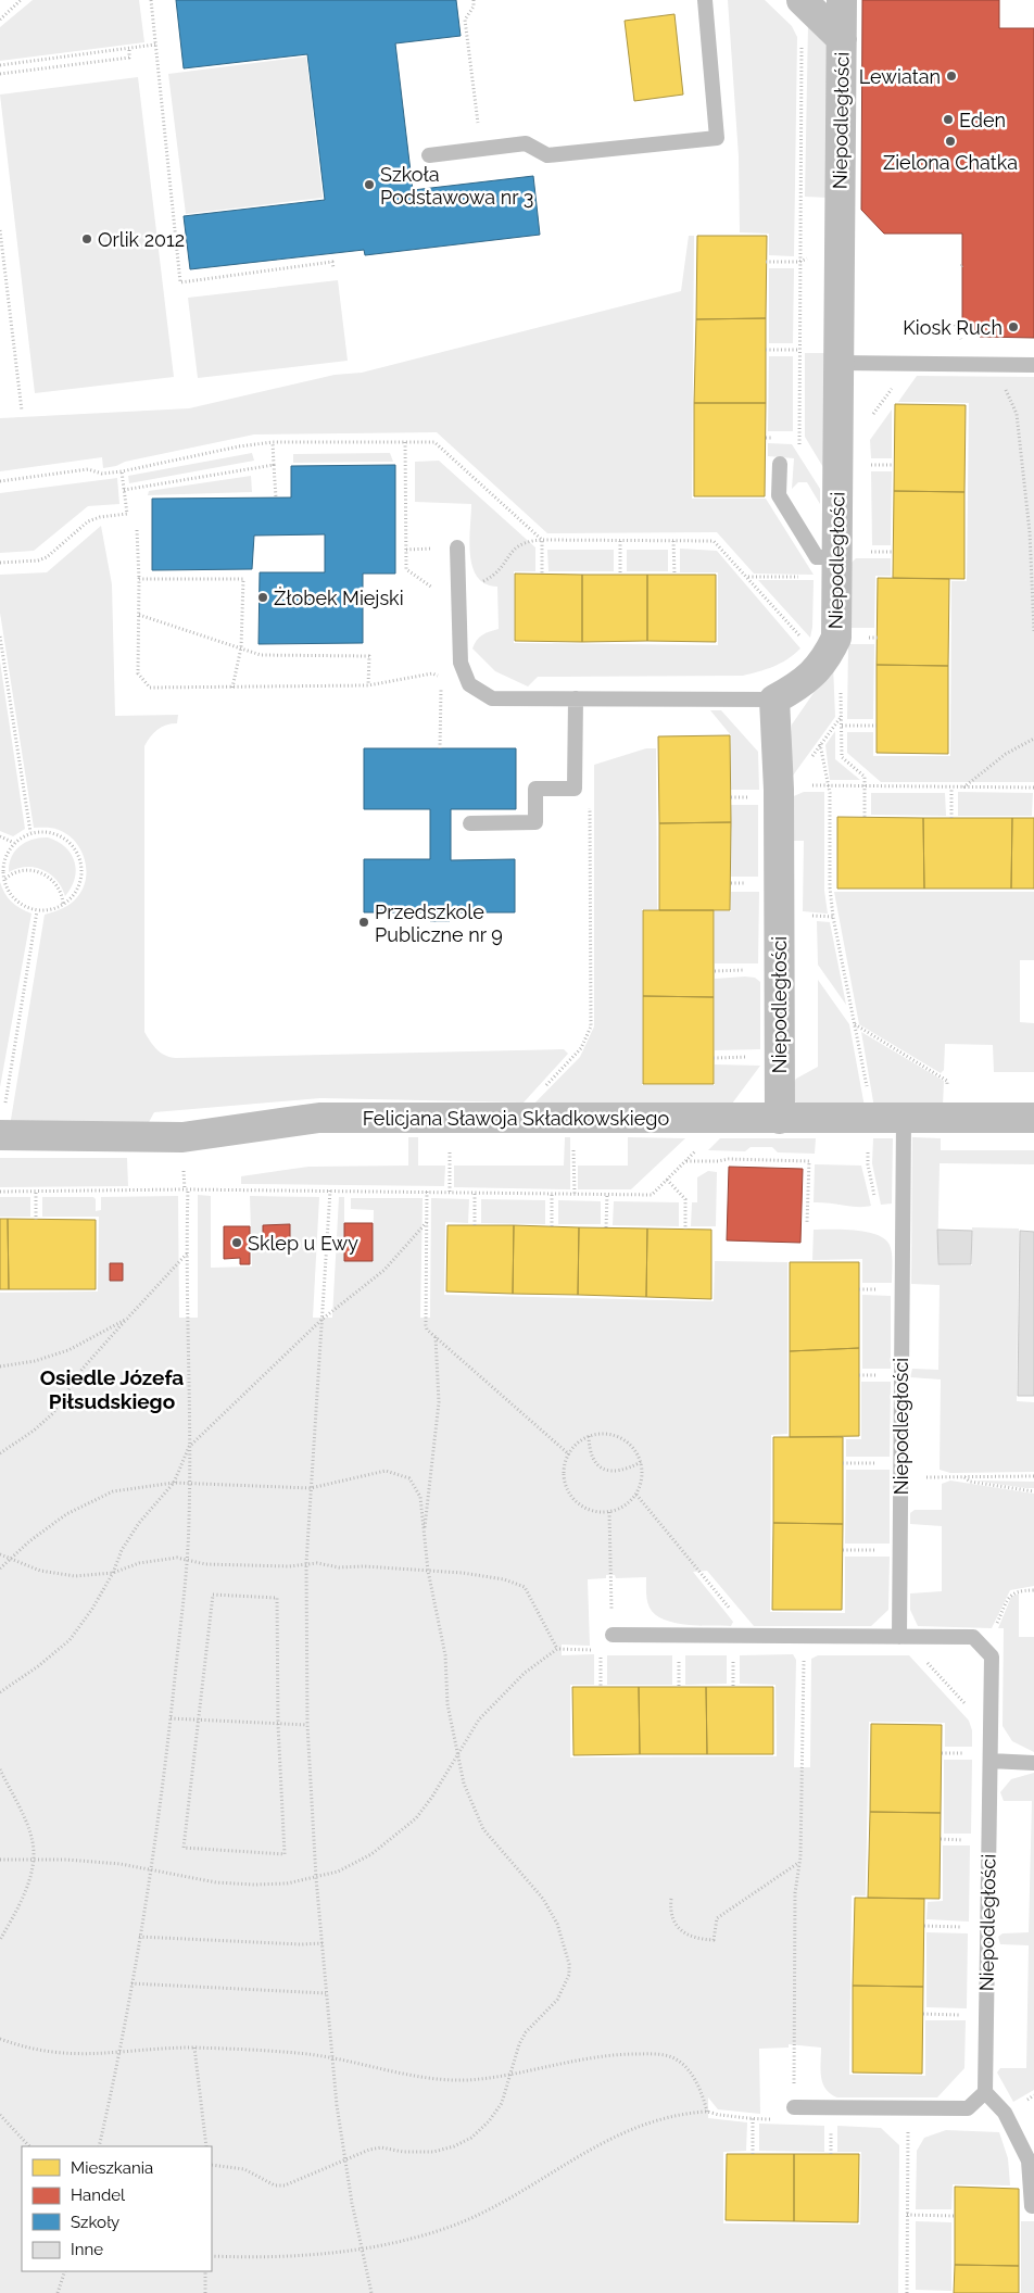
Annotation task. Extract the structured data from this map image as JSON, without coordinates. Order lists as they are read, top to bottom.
{
  "streets": {
    "street": ["Niepodległości", "Felicjana Sławoja Składkowskiego"]
  },
  "crossings": [
    ["Niepodległości", "Felicjana Sławoja Składkowskiego"]
  ],
  "districts": ["Osiedle Józefa Piłsudskiego"],
  "places": [
    "Lewiatan",
    "Eden",
    "Zielona Chatka",
    "Szkoła Podstawowa nr 3",
    "Orlik 2012",
    "Kiosk Ruch",
    "Żłobek Miejski",
    "Przedszkole Publiczne nr 9",
    "Sklep u Ewy"
  ],
  "legend": [
    "Mieszkania",
    "Handel",
    "Szkoły",
    "Inne"
  ]
}
